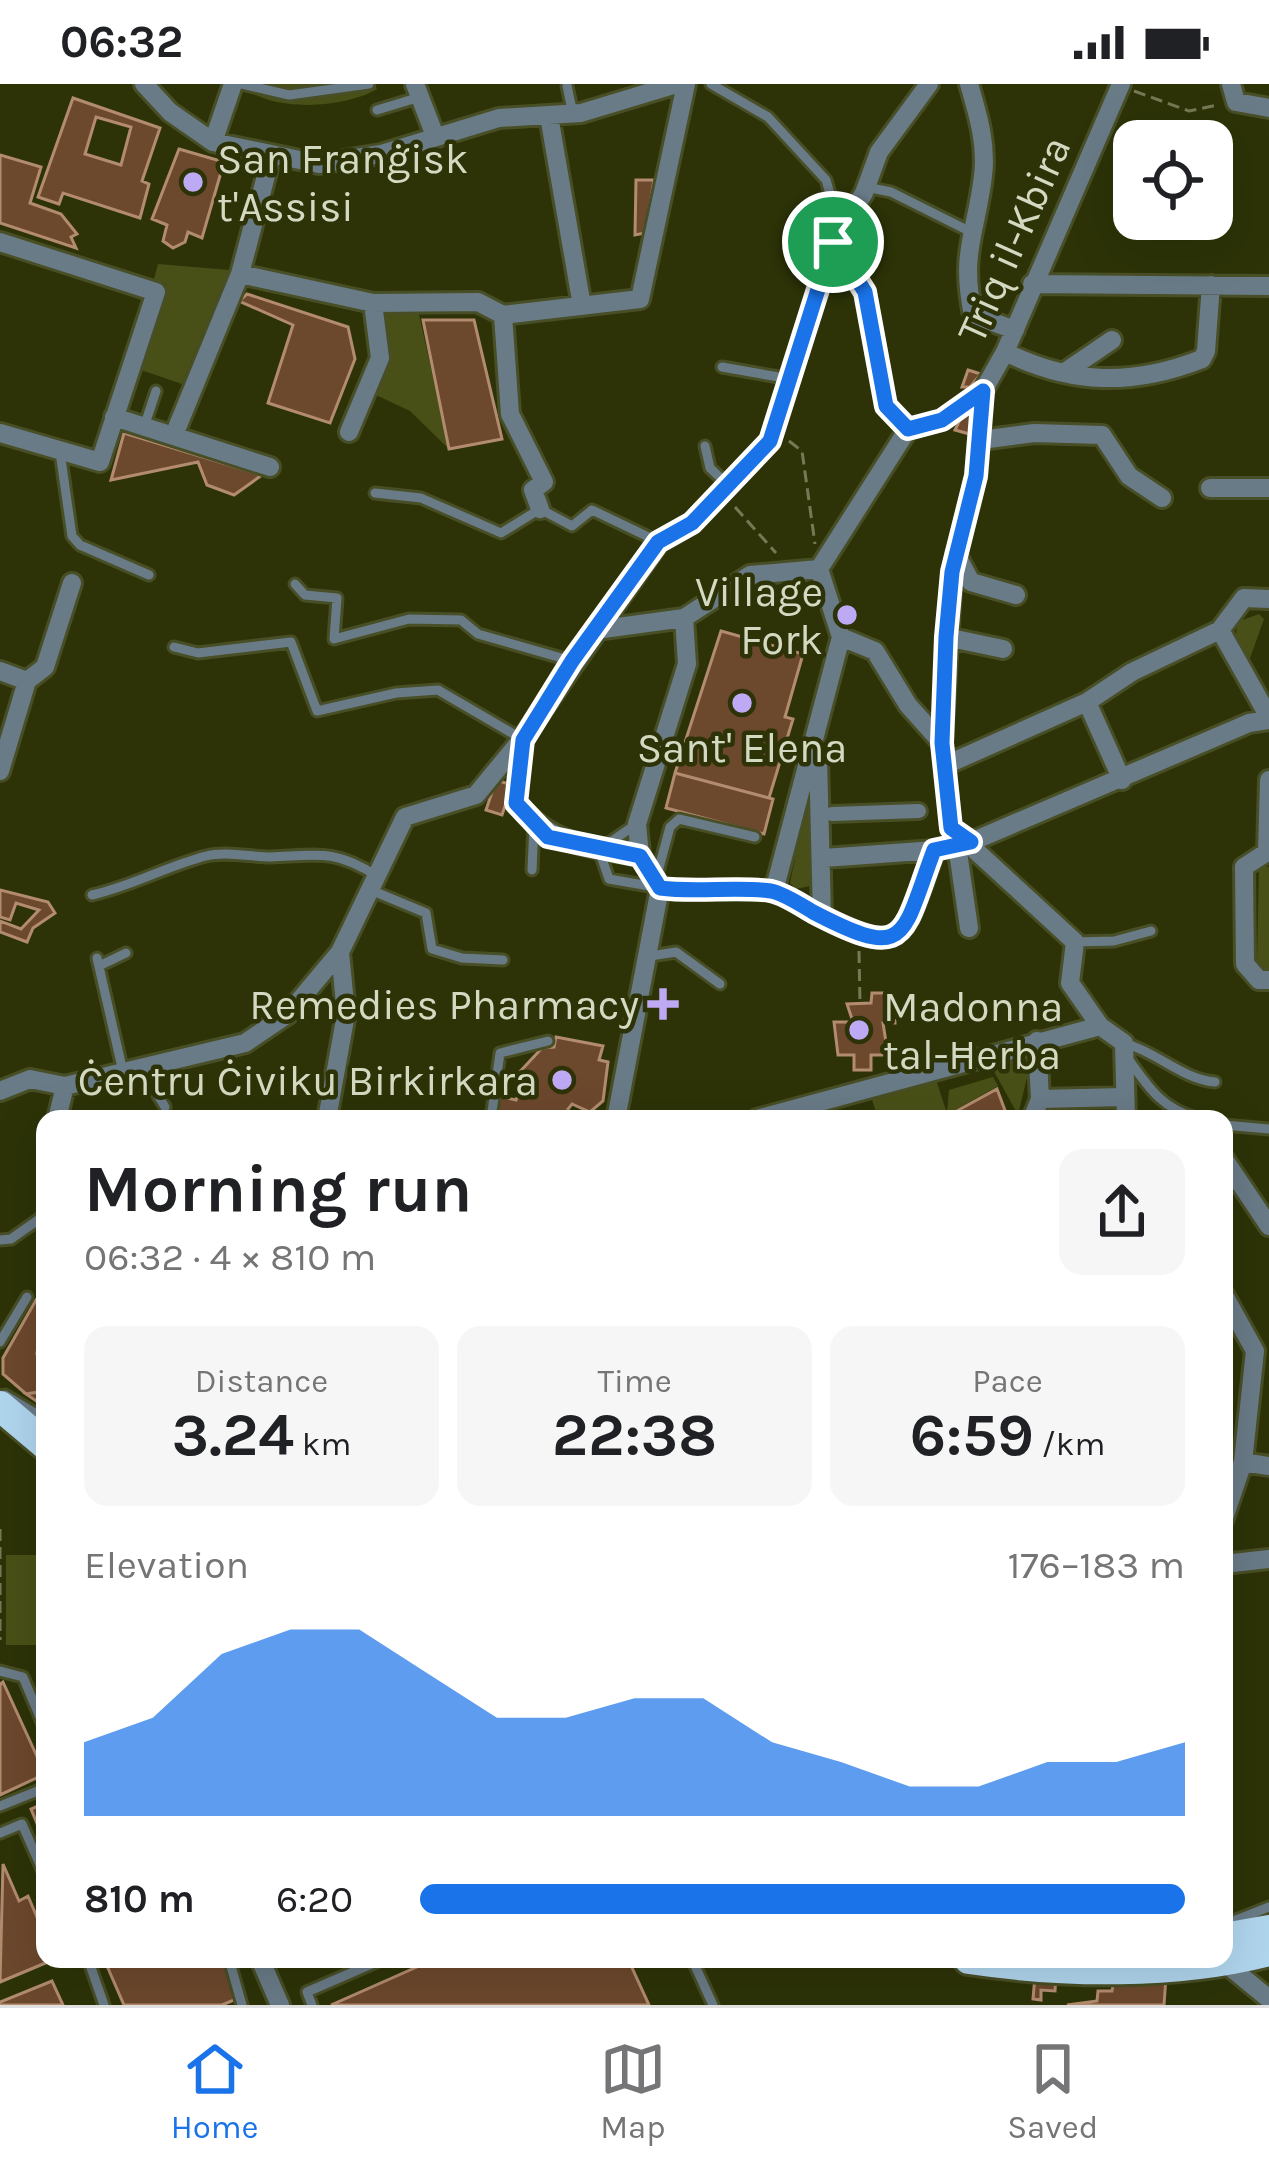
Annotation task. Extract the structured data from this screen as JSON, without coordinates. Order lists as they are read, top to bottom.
{
  "streets": {
    "street": ["Triq il-Kbira"]
  },
  "places": {
    "other": [
      "San Franġisk t'Assisi",
      "Village Fork",
      "Sant' Elena",
      "Madonna tal-Ħerba",
      "Ċentru Ċiviku Birkirkara"
    ],
    "health": ["Remedies Pharmacy"]
  },
  "page": {
    "status": "06:32",
    "heading": ["Morning run", "06:32 · 4 × 810 m"],
    "stats": [
      ["Distance", "3.24 km"],
      ["Time", "22:38"],
      ["Pace", "6:59 /km"]
    ],
    "chart": ["Elevation", "176–183 m"],
    "list": [
      {
        "name": "810 m",
        "note": "6:20"
      }
    ],
    "tabs": ["Home", "Map", "Saved"]
  }
}
